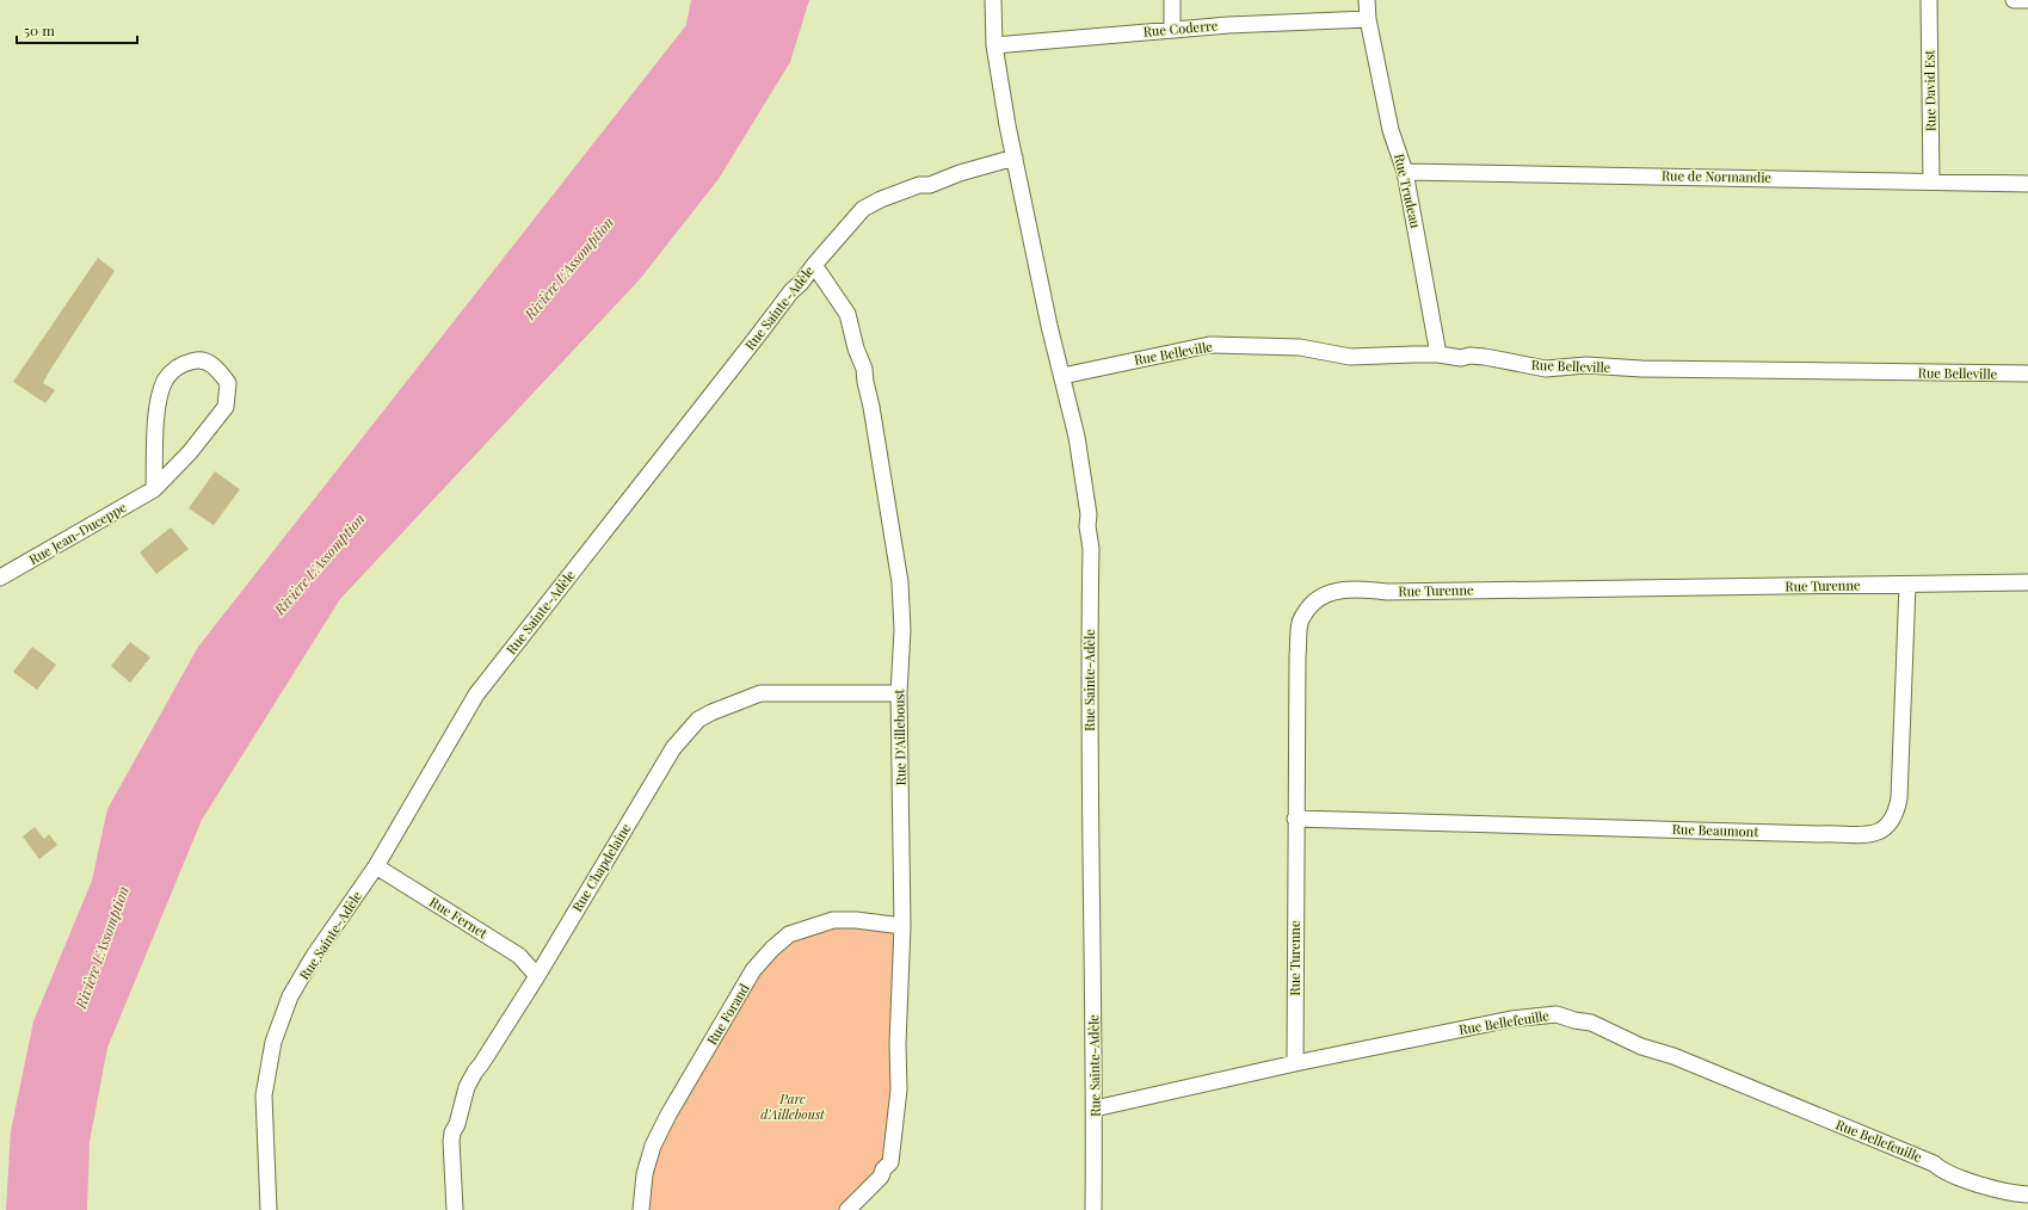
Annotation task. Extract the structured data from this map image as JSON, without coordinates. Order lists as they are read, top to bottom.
{
  "streets": {
    "street": [
      "Rue Coderre",
      "Rue David Est",
      "Rue de Normandie",
      "Rue Trudeau",
      "Rue Sainte-Adèle",
      "Rue Belleville",
      "Rue Jean-Duceppe",
      "Rue Turenne",
      "Rue D'Ailleboust",
      "Rue Beaumont",
      "Rue Chapdelaine",
      "Rue Fernet",
      "Rue Forand",
      "Rue Bellefeuille"
    ]
  },
  "crossings": [
    ["Rue Coderre", "Rue Trudeau"],
    ["Rue Coderre", "Rue Sainte-Adèle"],
    ["Rue David Est", "Rue de Normandie"],
    ["Rue de Normandie", "Rue Trudeau"],
    ["Rue Trudeau", "Rue Belleville"],
    ["Rue Sainte-Adèle", "Rue Belleville"],
    ["Rue Sainte-Adèle", "Rue D'Ailleboust"],
    ["Rue Sainte-Adèle", "Rue Fernet"],
    ["Rue Sainte-Adèle", "Rue Bellefeuille"],
    ["Rue Turenne", "Rue Beaumont"],
    ["Rue Turenne", "Rue Bellefeuille"],
    ["Rue D'Ailleboust", "Rue Chapdelaine"],
    ["Rue D'Ailleboust", "Rue Forand"],
    ["Rue Chapdelaine", "Rue Fernet"]
  ],
  "water": ["Rivière L'Assomption"],
  "parks": ["Parc d'Ailleboust"],
  "scale_bar": "50 m"
}
